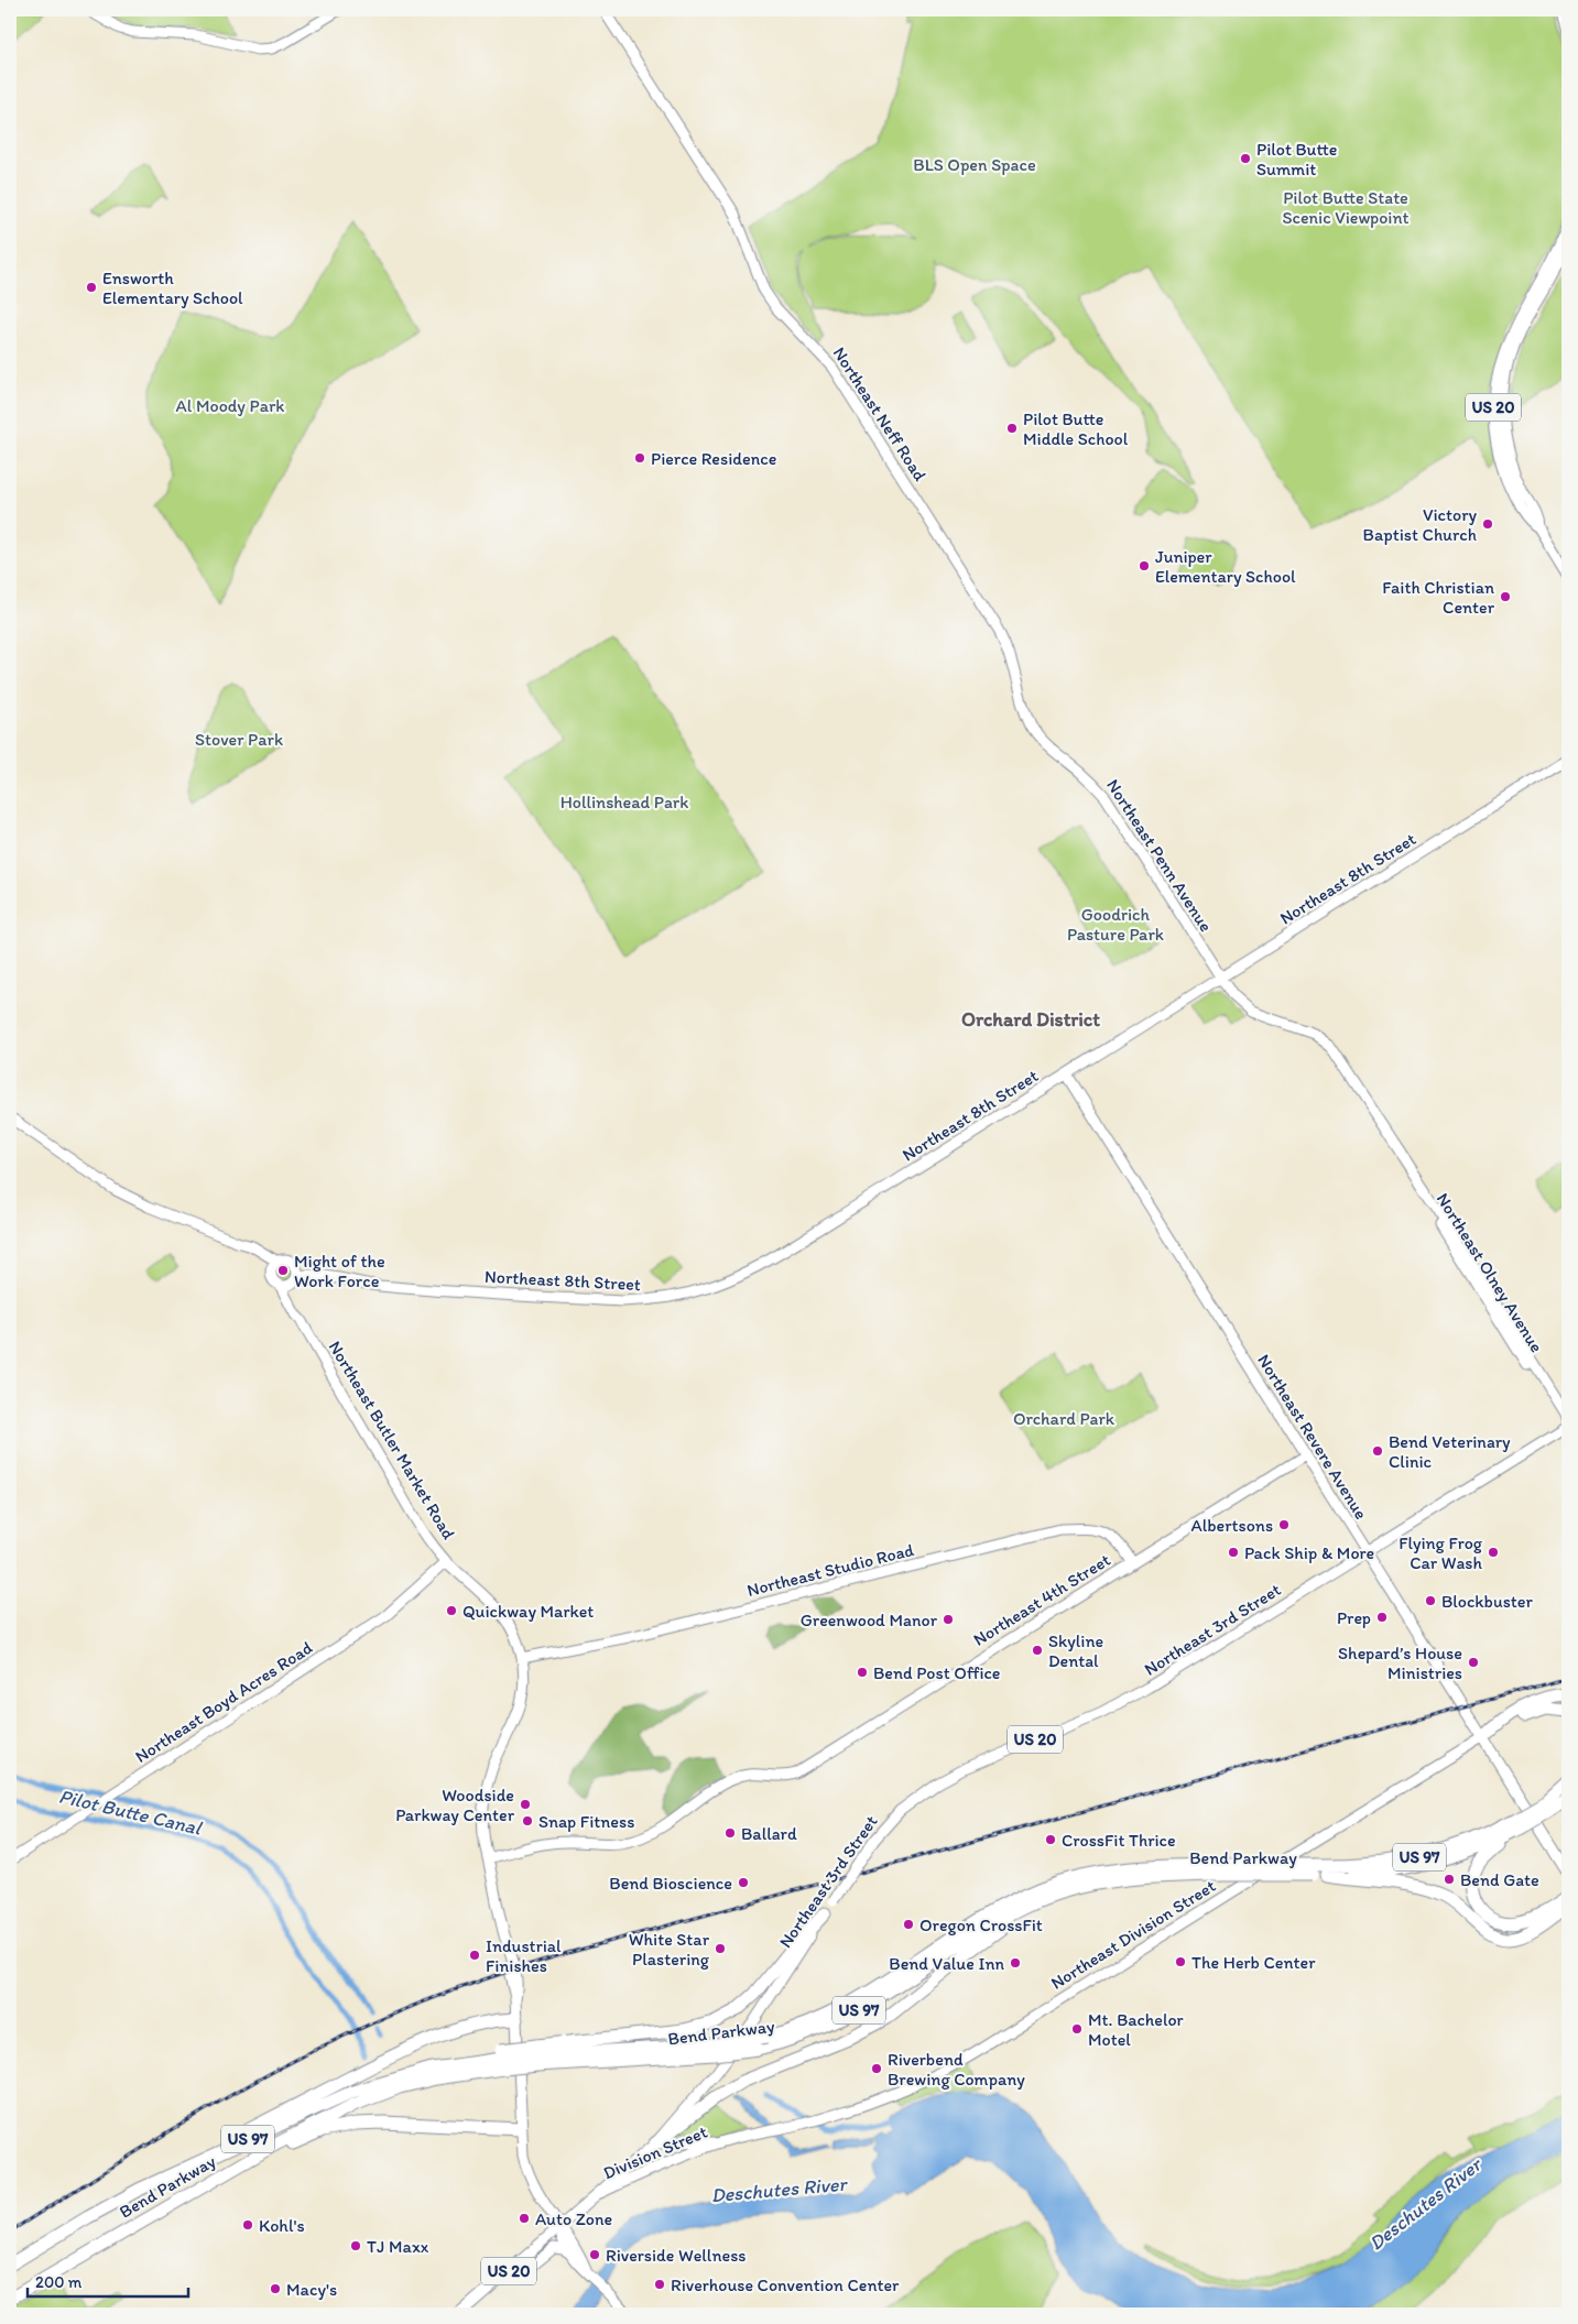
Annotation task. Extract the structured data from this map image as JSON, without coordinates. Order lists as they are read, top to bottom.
{
  "streets": {
    "highway": ["Bend Parkway", "US 97"],
    "main road": [
      "US 20",
      "Northeast Neff Road",
      "Northeast Penn Avenue",
      "Northeast 8th Street",
      "Northeast Olney Avenue",
      "Northeast Revere Avenue",
      "Northeast Butler Market Road",
      "Northeast Studio Road",
      "Northeast 4th Street",
      "Northeast 3rd Street",
      "Northeast Boyd Acres Road",
      "Northeast Division Street",
      "Division Street"
    ]
  },
  "crossings": [
    ["Northeast Neff Road", "Northeast Penn Avenue"],
    ["Northeast Penn Avenue", "Northeast 8th Street"],
    ["Northeast Penn Avenue", "Northeast Olney Avenue"],
    ["Northeast 8th Street", "Northeast Olney Avenue"],
    ["Northeast 8th Street", "Northeast Revere Avenue"],
    ["Northeast 8th Street", "Northeast Butler Market Road"],
    ["Northeast Olney Avenue", "Northeast 3rd Street"],
    ["Northeast Revere Avenue", "Northeast 4th Street"],
    ["Northeast Revere Avenue", "Northeast 3rd Street"],
    ["Northeast Revere Avenue", "Northeast Division Street"],
    ["Northeast Butler Market Road", "Northeast Studio Road"],
    ["Northeast Butler Market Road", "Northeast 4th Street"],
    ["Northeast Butler Market Road", "Northeast 3rd Street"],
    ["Northeast Butler Market Road", "Northeast Boyd Acres Road"],
    ["Northeast Studio Road", "Northeast 4th Street"],
    ["Northeast 3rd Street", "Division Street"],
    ["Northeast Division Street", "Division Street"]
  ],
  "districts": ["Orchard District"],
  "water": ["Pilot Butte Canal", "Deschutes River"],
  "parks": [
    "BLS Open Space",
    "Pilot Butte State Scenic Viewpoint",
    "Al Moody Park",
    "Stover Park",
    "Hollinshead Park",
    "Goodrich Pasture Park",
    "Orchard Park"
  ],
  "places": [
    "Pilot Butte Summit",
    "Ensworth Elementary School",
    "Pilot Butte Middle School",
    "Pierce Residence",
    "Victory Baptist Church",
    "Juniper Elementary School",
    "Faith Christian Center",
    "Might of the Work Force",
    "Bend Veterinary Clinic",
    "Albertsons",
    "Pack Ship & More",
    "Flying Frog Car Wash",
    "Blockbuster",
    "Quickway Market",
    "Prep",
    "Greenwood Manor",
    "Skyline Dental",
    "Shepard’s House Ministries",
    "Bend Post Office",
    "Woodside Parkway Center",
    "Snap Fitness",
    "Ballard",
    "CrossFit Thrice",
    "Bend Gate",
    "Bend Bioscience",
    "Oregon CrossFit",
    "White Star Plastering",
    "Industrial Finishes",
    "The Herb Center",
    "Bend Value Inn",
    "Mt. Bachelor Motel",
    "Riverbend Brewing Company",
    "Auto Zone",
    "Kohl's",
    "TJ Maxx",
    "Riverside Wellness",
    "Riverhouse Convention Center",
    "Macy's"
  ],
  "scale_bar": "200 m"
}
